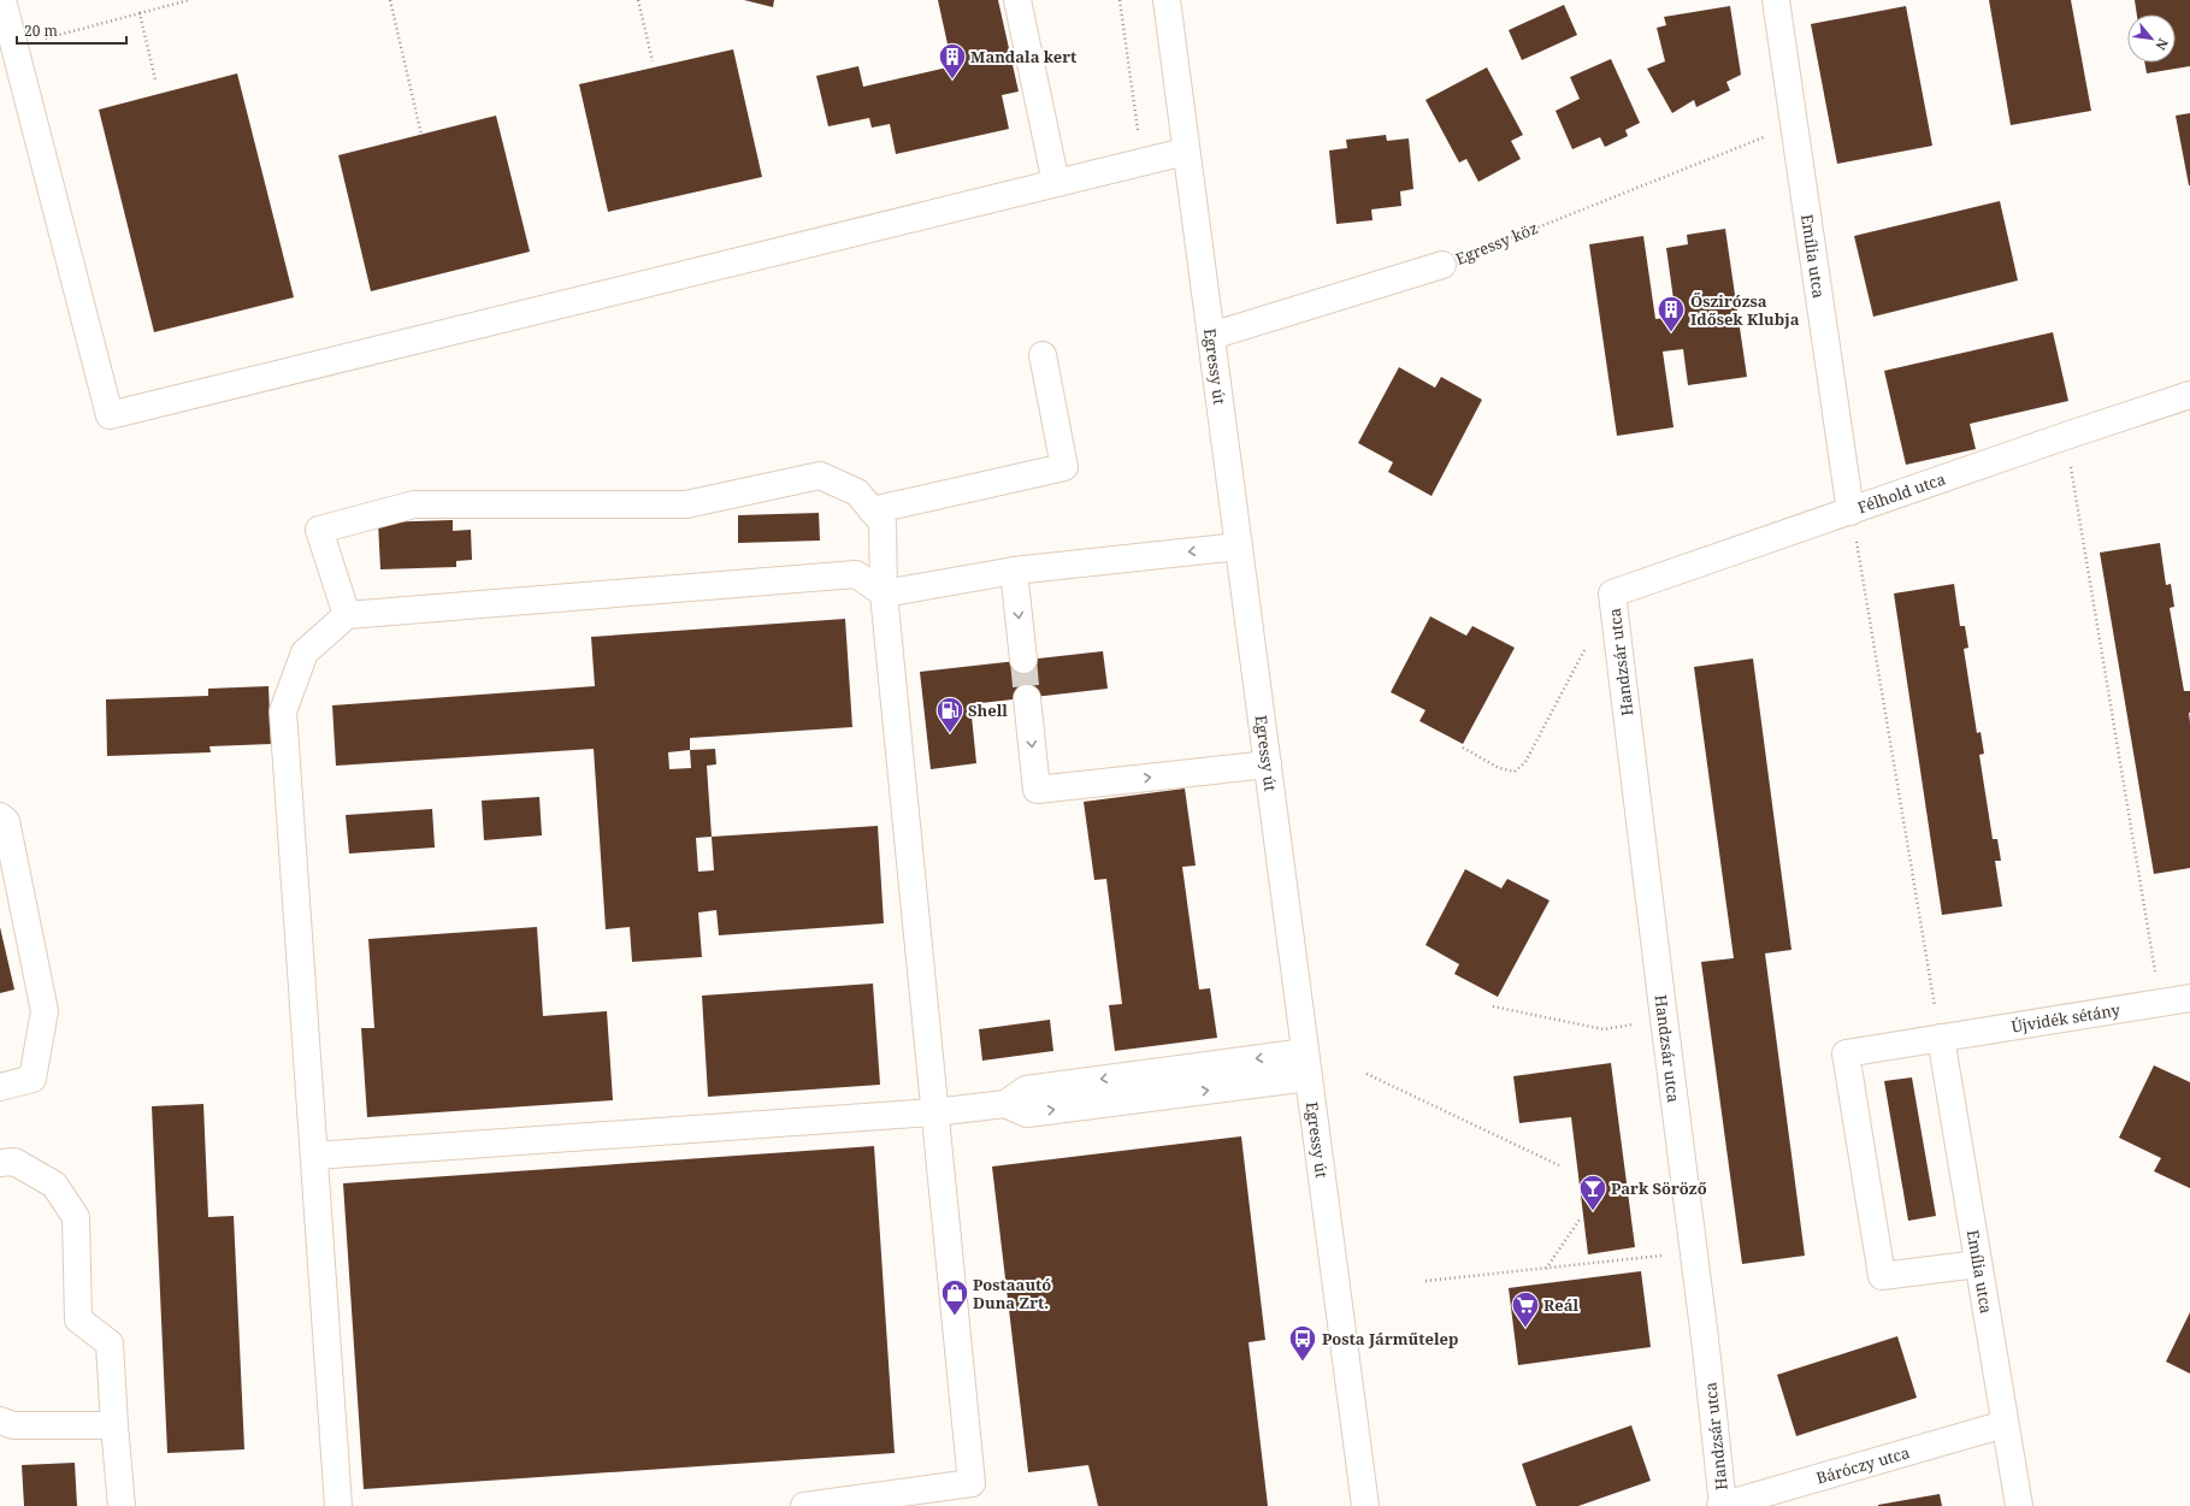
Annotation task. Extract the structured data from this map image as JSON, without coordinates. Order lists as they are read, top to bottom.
{
  "streets": {
    "street": [
      "Egressy köz",
      "Emília utca",
      "Egressy út",
      "Félhold utca",
      "Handzsár utca",
      "Újvidék sétány",
      "Báróczy utca"
    ]
  },
  "crossings": [
    ["Egressy köz", "Egressy út"],
    ["Emília utca", "Félhold utca"],
    ["Emília utca", "Újvidék sétány"],
    ["Emília utca", "Báróczy utca"],
    ["Félhold utca", "Handzsár utca"],
    ["Handzsár utca", "Báróczy utca"]
  ],
  "places": {
    "building": ["Mandala kert", "Őszirózsa Idősek Klubja"],
    "fuel station": ["Shell"],
    "bar": ["Park Söröző"],
    "shop": ["Postaautó Duna Zrt."],
    "supermarket": ["Reál"],
    "bus stop": ["Posta Járműtelep"]
  },
  "scale_bar": "20 m",
  "north": "bottom right"
}
